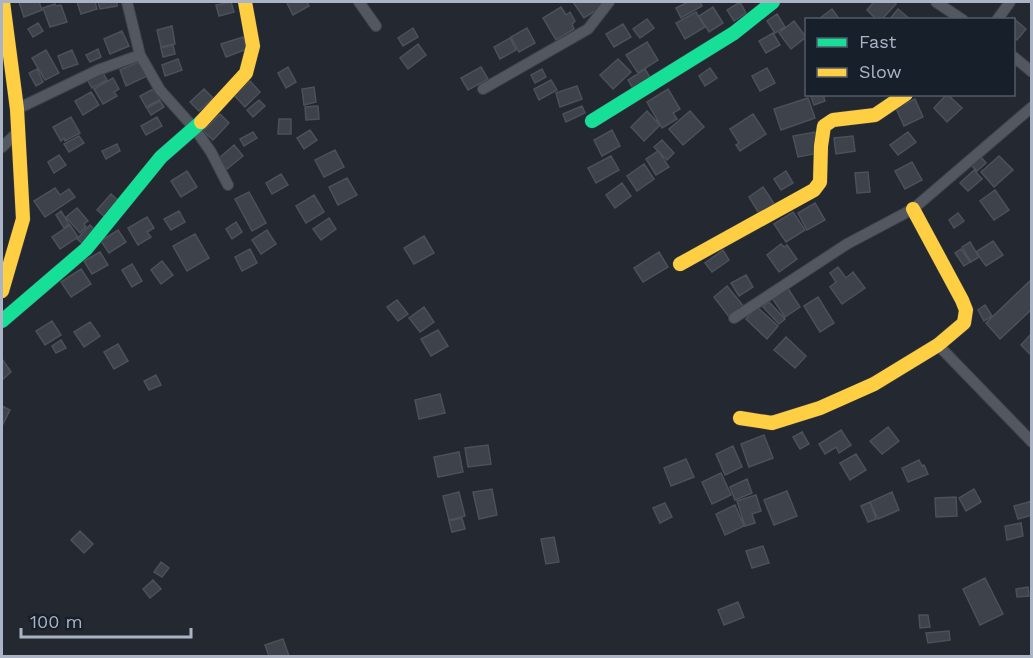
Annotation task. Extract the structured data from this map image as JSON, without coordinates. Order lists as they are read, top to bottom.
{
  "legend": ["Fast", "Slow"],
  "scale_bar": "100 m"
}
